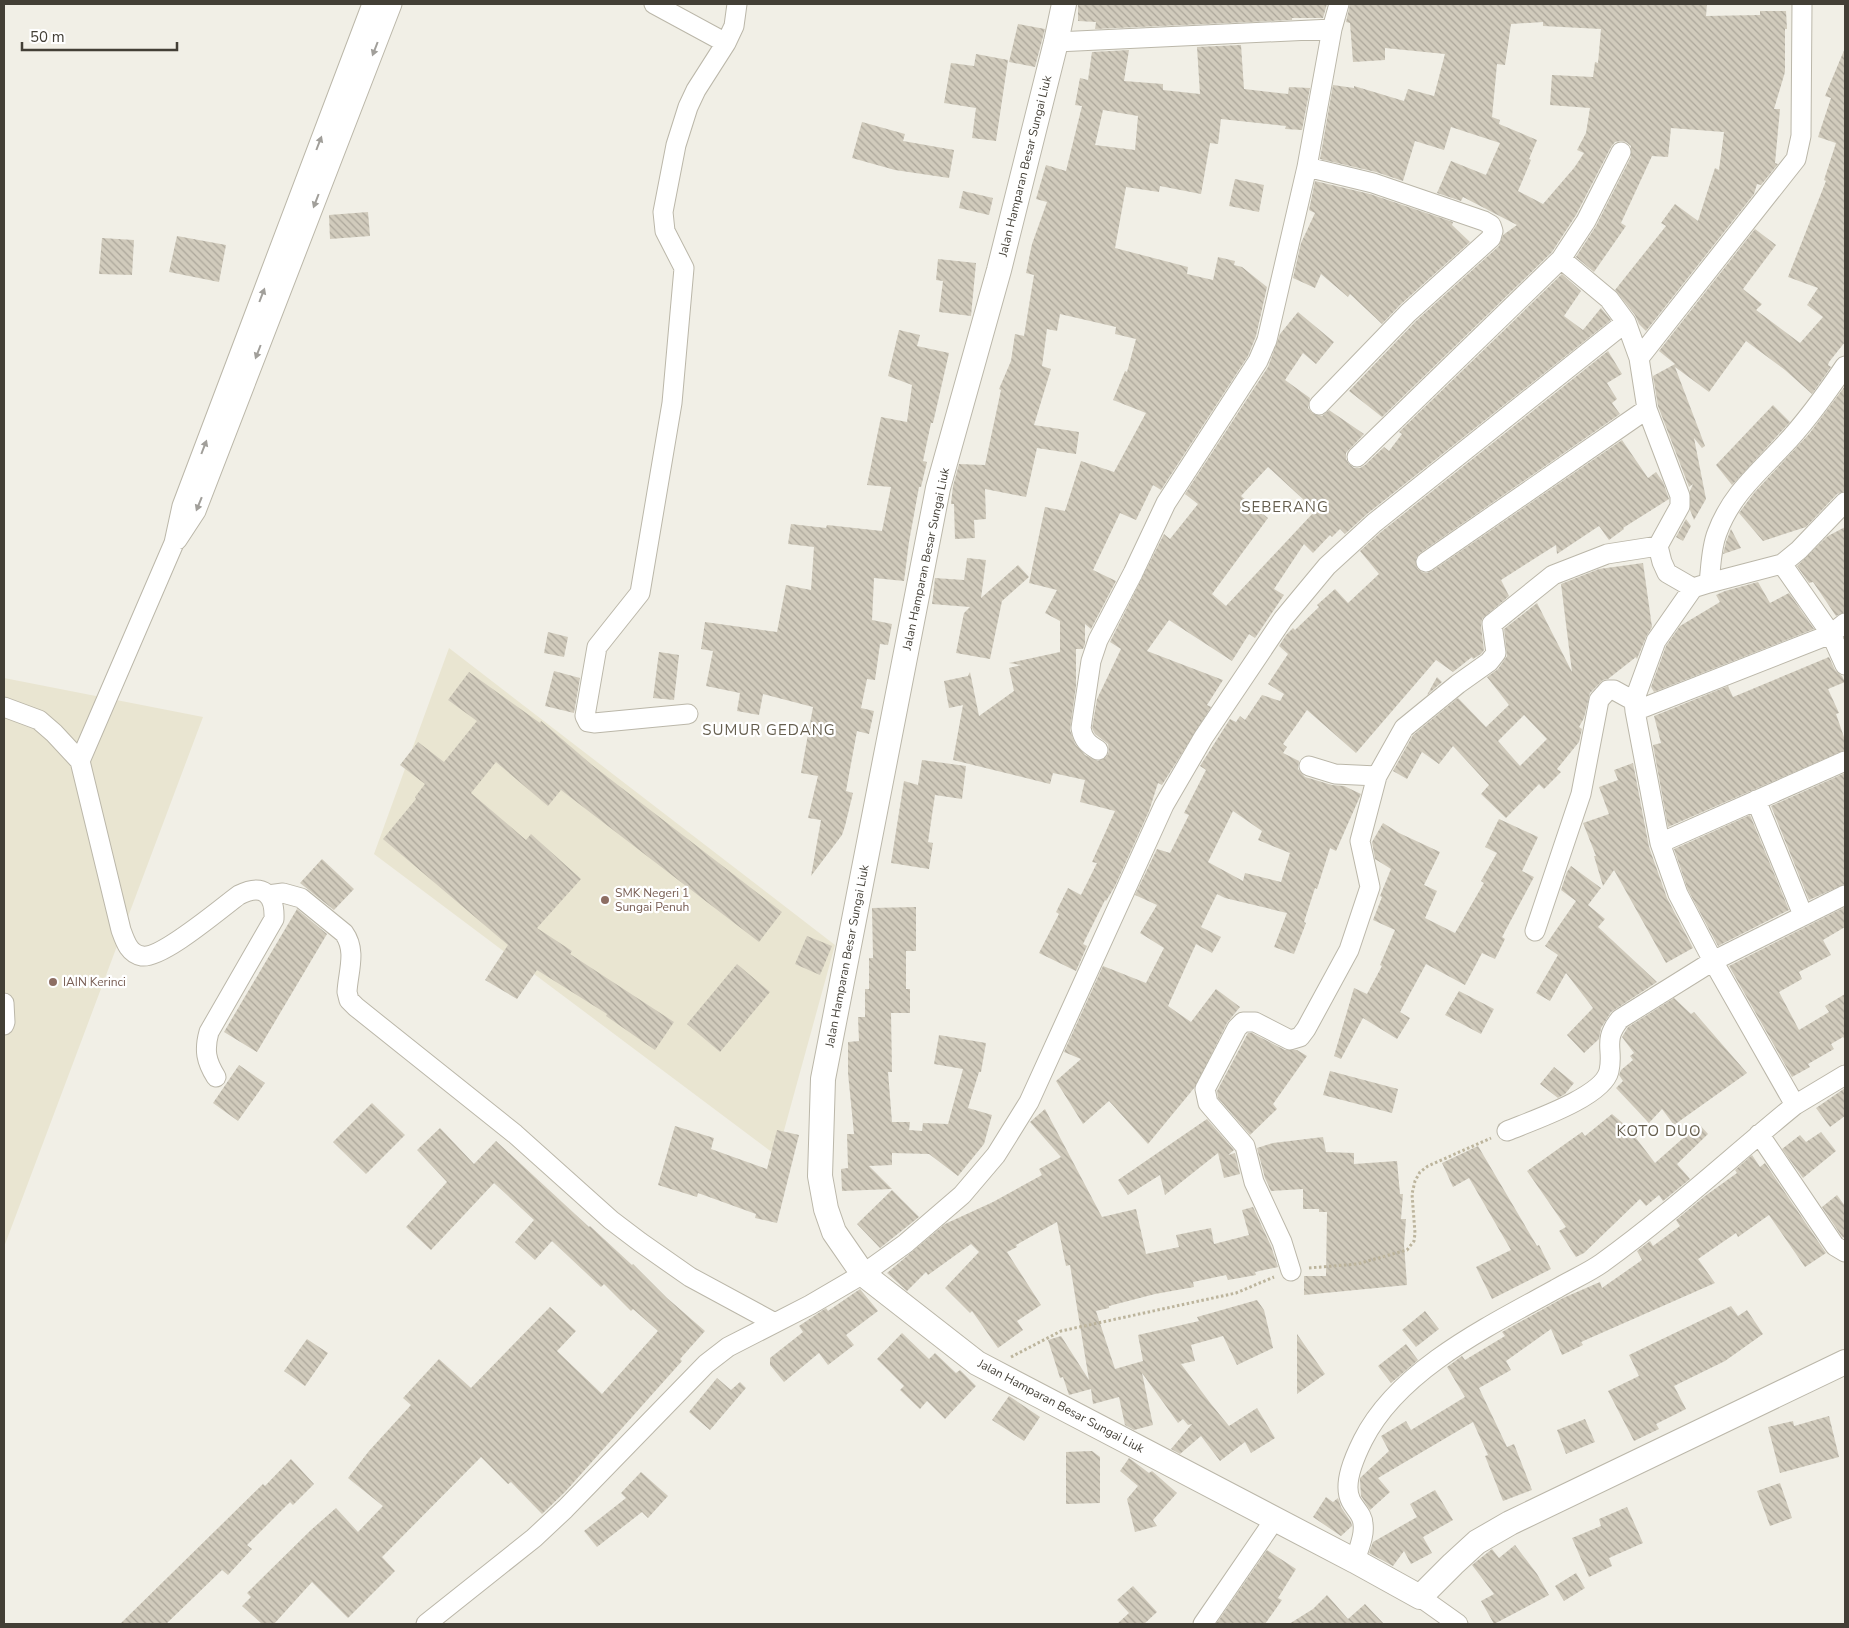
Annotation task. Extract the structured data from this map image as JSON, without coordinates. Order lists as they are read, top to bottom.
{
  "streets": {
    "street": ["Jalan Hamparan Besar Sungai Liuk"]
  },
  "districts": ["SEBERANG", "SUMUR GEDANG", "KOTO DUO"],
  "places": ["SMK Negeri 1 Sungai Penuh", "IAIN Kerinci"],
  "scale_bar": "50 m"
}
